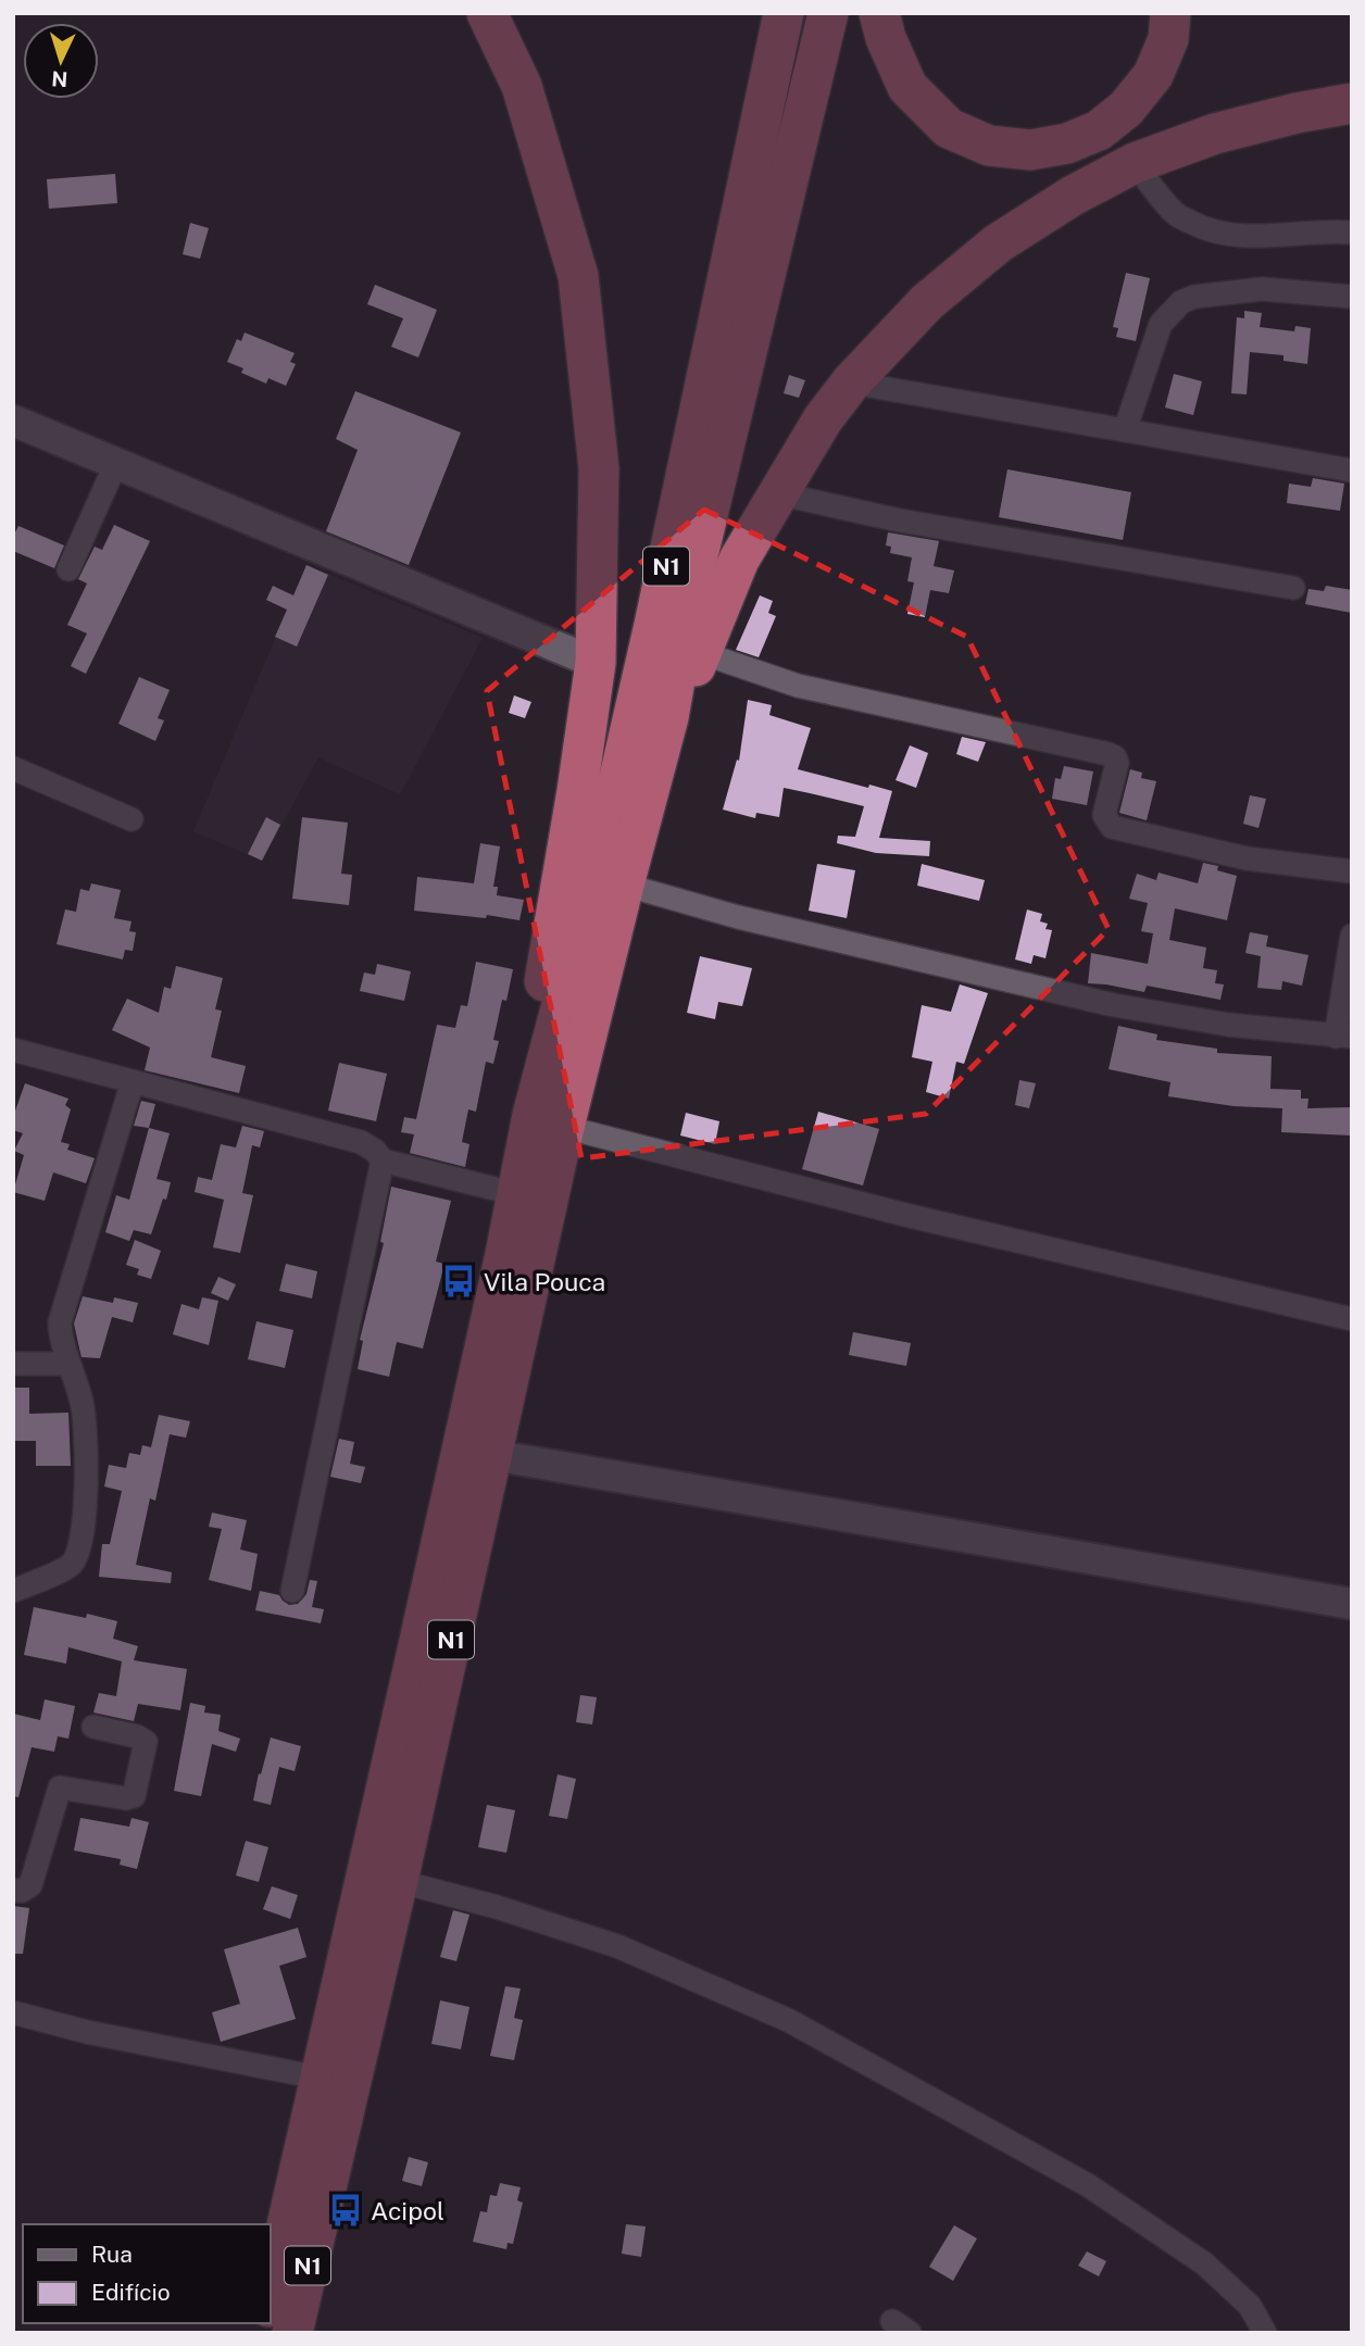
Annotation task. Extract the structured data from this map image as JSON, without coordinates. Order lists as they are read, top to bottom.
{
  "streets": {
    "highway": ["N1"]
  },
  "places": {
    "bus stop": ["Vila Pouca", "Acipol"]
  },
  "legend": ["Rua", "Edifício"],
  "north": "bottom"
}
